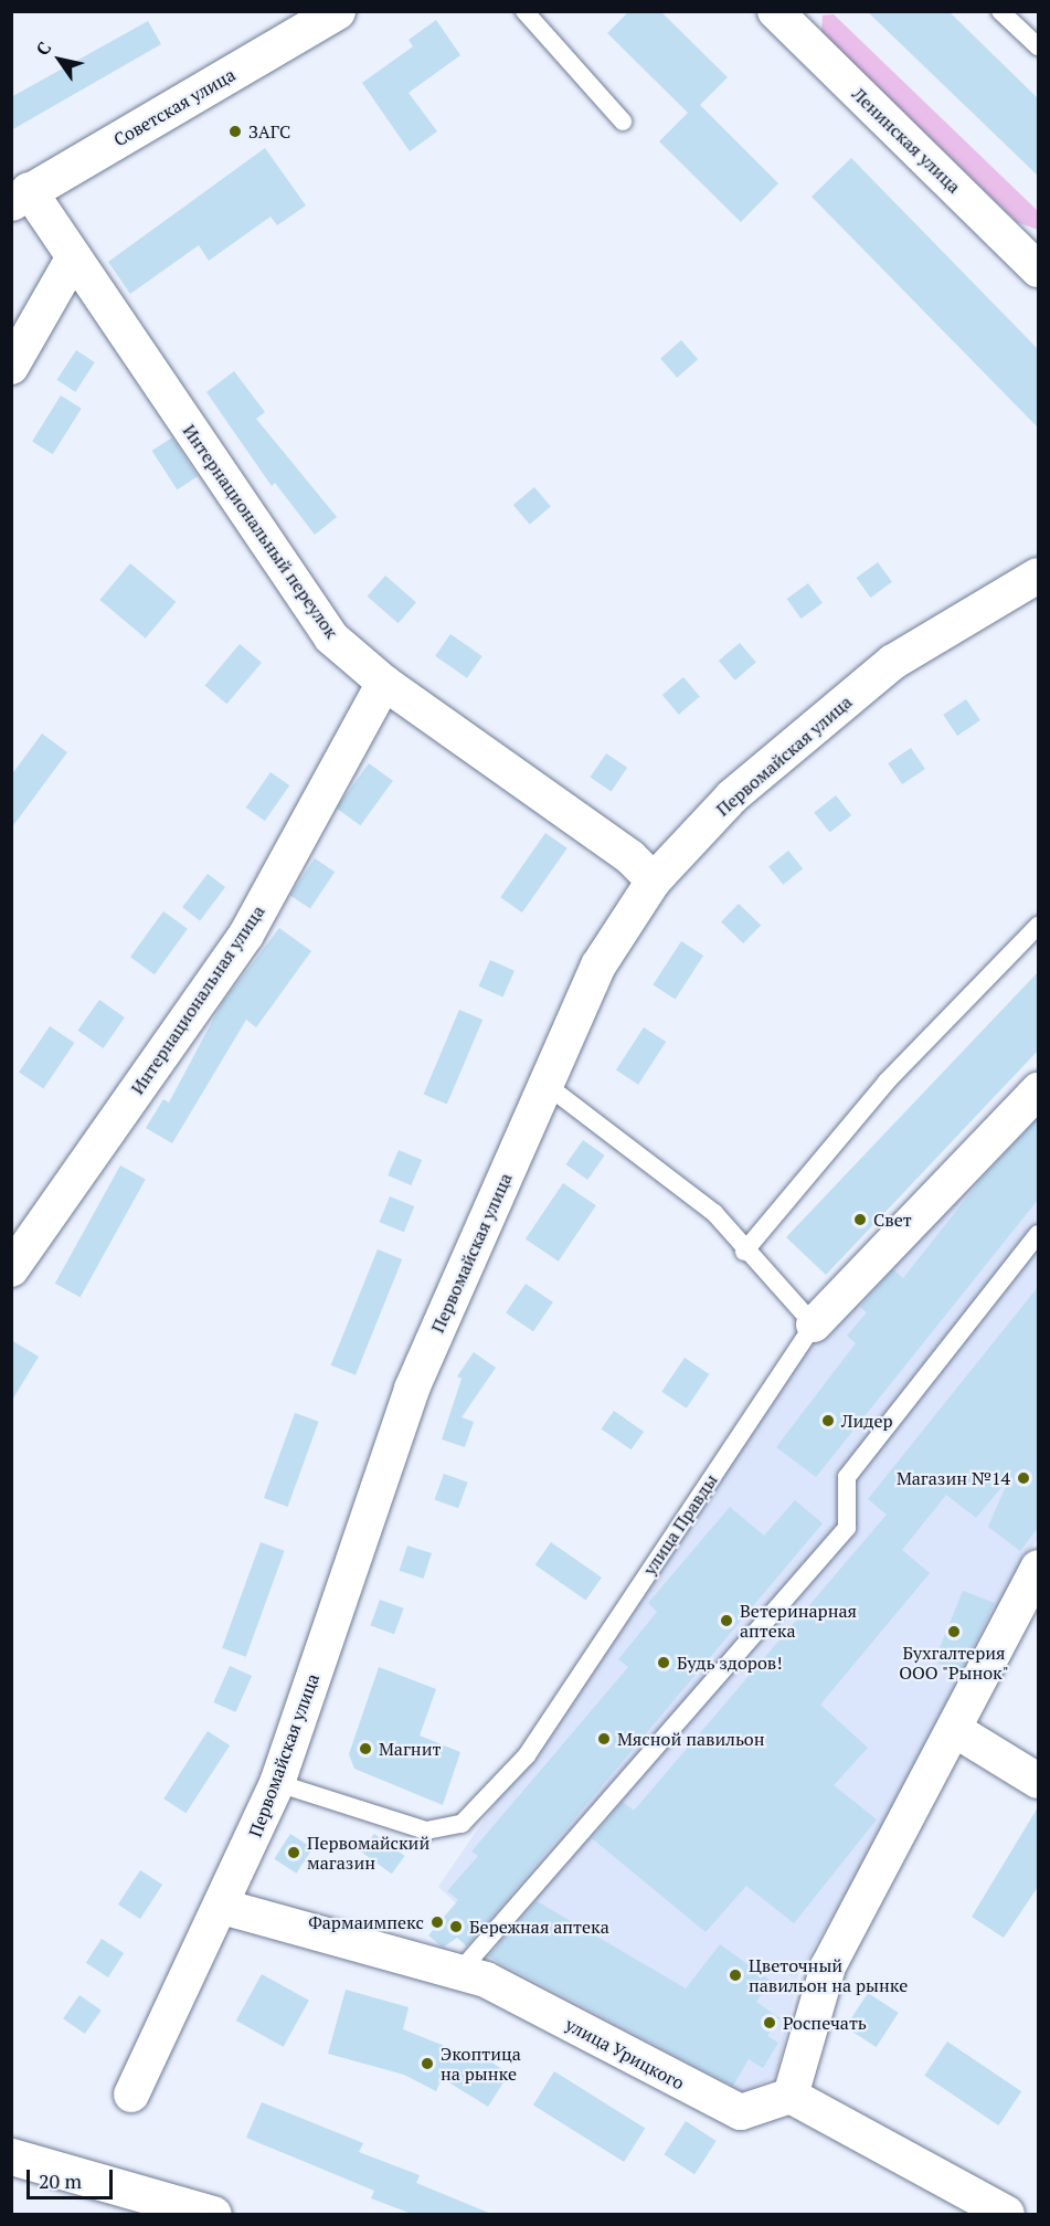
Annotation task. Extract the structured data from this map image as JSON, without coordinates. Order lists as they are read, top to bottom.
{
  "streets": {
    "main road": ["Советская улица"],
    "street": [
      "Ленинская улица",
      "Интернациональный переулок",
      "Первомайская улица",
      "Интернациональная улица",
      "улица Правды",
      "улица Урицкого"
    ]
  },
  "crossings": [
    ["Советская улица", "Интернациональный переулок"],
    ["Интернациональный переулок", "Первомайская улица"],
    ["Интернациональный переулок", "Интернациональная улица"],
    ["Первомайская улица", "улица Правды"],
    ["Первомайская улица", "улица Урицкого"]
  ],
  "places": [
    "ЗАГС",
    "Свет",
    "Лидер",
    "Магазин №14",
    "Ветеринарная аптека",
    "Бухгалтерия ООО \"Рынок\"",
    "Будь здоров!",
    "Мясной павильон",
    "Магнит",
    "Первомайский магазин",
    "Фармаимпекс",
    "Бережная аптека",
    "Цветочный павильон на рынке",
    "Роспечать",
    "Экоптица на рынке"
  ],
  "scale_bar": "20 m",
  "north": "top left"
}
